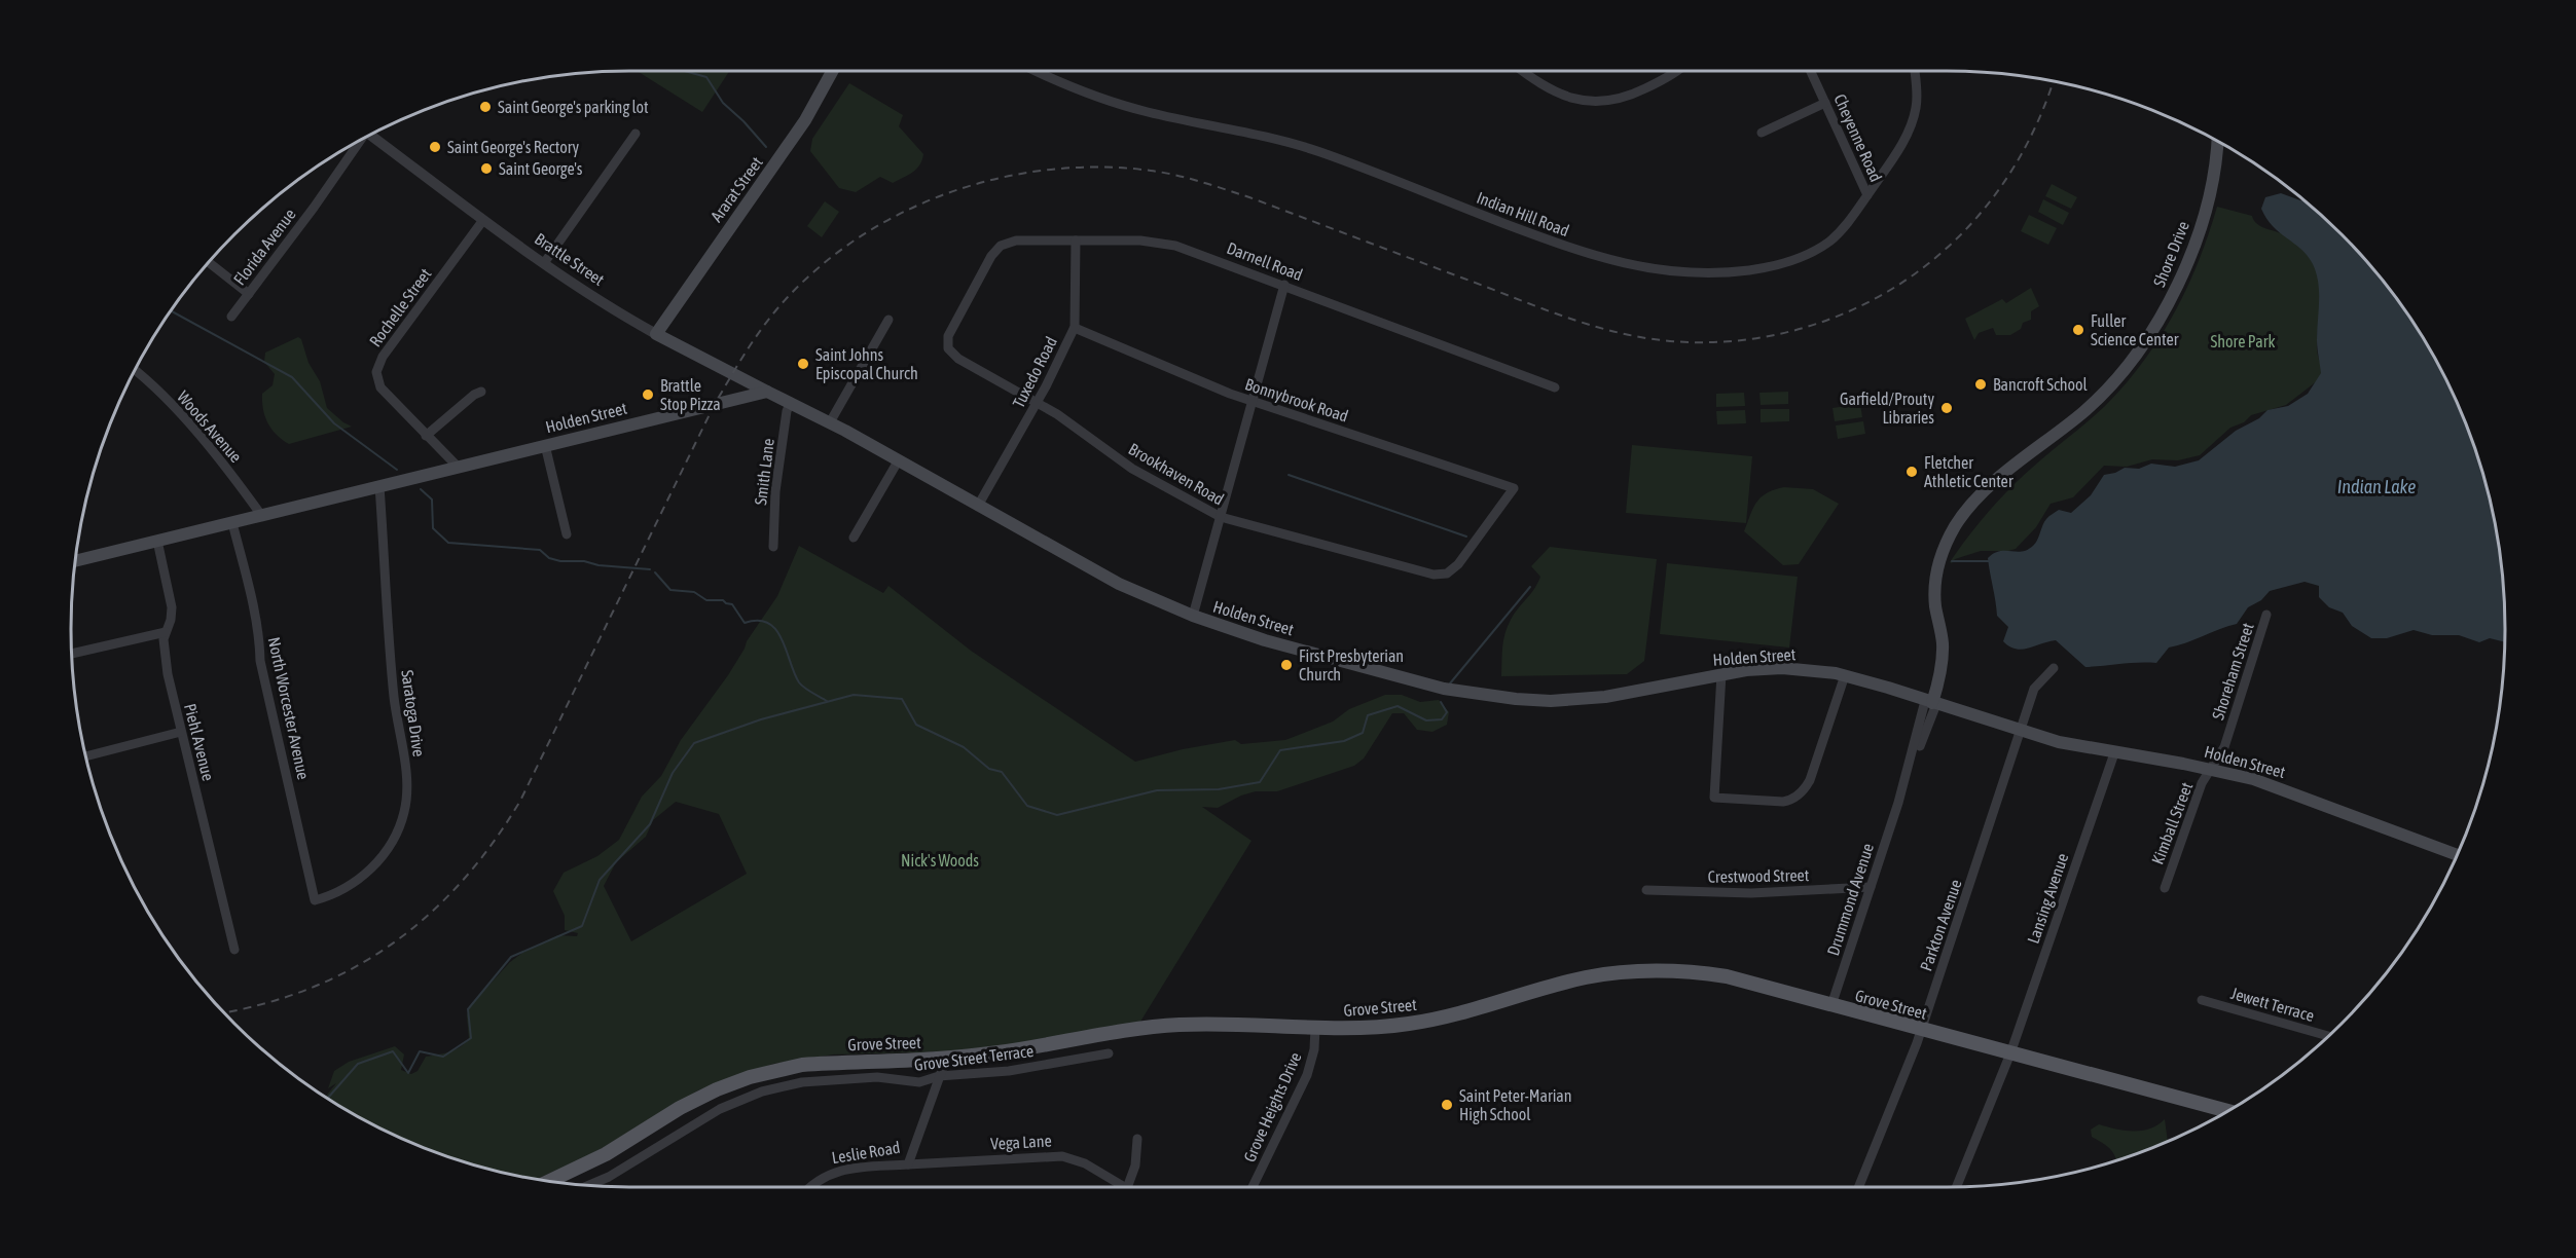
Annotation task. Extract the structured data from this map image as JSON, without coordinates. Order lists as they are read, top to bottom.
{
  "streets": {
    "main road": [
      "Ararat Street",
      "Shore Drive",
      "Brattle Street",
      "Holden Street",
      "Grove Street"
    ],
    "street": [
      "Cheyenne Road",
      "Indian Hill Road",
      "Florida Avenue",
      "Darnell Road",
      "Rochelle Street",
      "Tuxedo Road",
      "Bonnybrook Road",
      "Woods Avenue",
      "Smith Lane",
      "Brookhaven Road",
      "Shoreham Street",
      "North Worcester Avenue",
      "Saratoga Drive",
      "Piehl Avenue",
      "Kimball Street",
      "Crestwood Street",
      "Lansing Avenue",
      "Drummond Avenue",
      "Parkton Avenue",
      "Jewett Terrace",
      "Grove Street Terrace",
      "Grove Heights Drive",
      "Vega Lane",
      "Leslie Road"
    ]
  },
  "crossings": [
    ["Cheyenne Road", "Indian Hill Road"],
    ["Ararat Street", "Brattle Street"],
    ["Shore Drive", "Holden Street"],
    ["Shore Drive", "Drummond Avenue"],
    ["Brattle Street", "Rochelle Street"],
    ["Brattle Street", "Holden Street"],
    ["Darnell Road", "Tuxedo Road"],
    ["Darnell Road", "Brookhaven Road"],
    ["Rochelle Street", "Holden Street"],
    ["Tuxedo Road", "Bonnybrook Road"],
    ["Tuxedo Road", "Holden Street"],
    ["Tuxedo Road", "Brookhaven Road"],
    ["Bonnybrook Road", "Brookhaven Road"],
    ["Holden Street", "Woods Avenue"],
    ["Holden Street", "Smith Lane"],
    ["Holden Street", "Shoreham Street"],
    ["Holden Street", "North Worcester Avenue"],
    ["Holden Street", "Saratoga Drive"],
    ["Holden Street", "Piehl Avenue"],
    ["Holden Street", "Kimball Street"],
    ["Holden Street", "Lansing Avenue"],
    ["Holden Street", "Drummond Avenue"],
    ["Holden Street", "Parkton Avenue"],
    ["Shoreham Street", "Kimball Street"],
    ["North Worcester Avenue", "Saratoga Drive"],
    ["Crestwood Street", "Drummond Avenue"],
    ["Lansing Avenue", "Grove Street"],
    ["Drummond Avenue", "Grove Street"],
    ["Parkton Avenue", "Grove Street"],
    ["Grove Street", "Grove Heights Drive"],
    ["Grove Street", "Leslie Road"],
    ["Grove Street Terrace", "Leslie Road"],
    ["Vega Lane", "Leslie Road"]
  ],
  "water": ["Indian Lake"],
  "parks": ["Shore Park", "Nick's Woods"],
  "places": [
    "Saint George's parking lot",
    "Saint George's Rectory",
    "Saint George's",
    "Fuller Science Center",
    "Saint Johns Episcopal Church",
    "Bancroft School",
    "Brattle Stop Pizza",
    "Garfield/Prouty Libraries",
    "Fletcher Athletic Center",
    "First Presbyterian Church",
    "Saint Peter-Marian High School"
  ]
}
